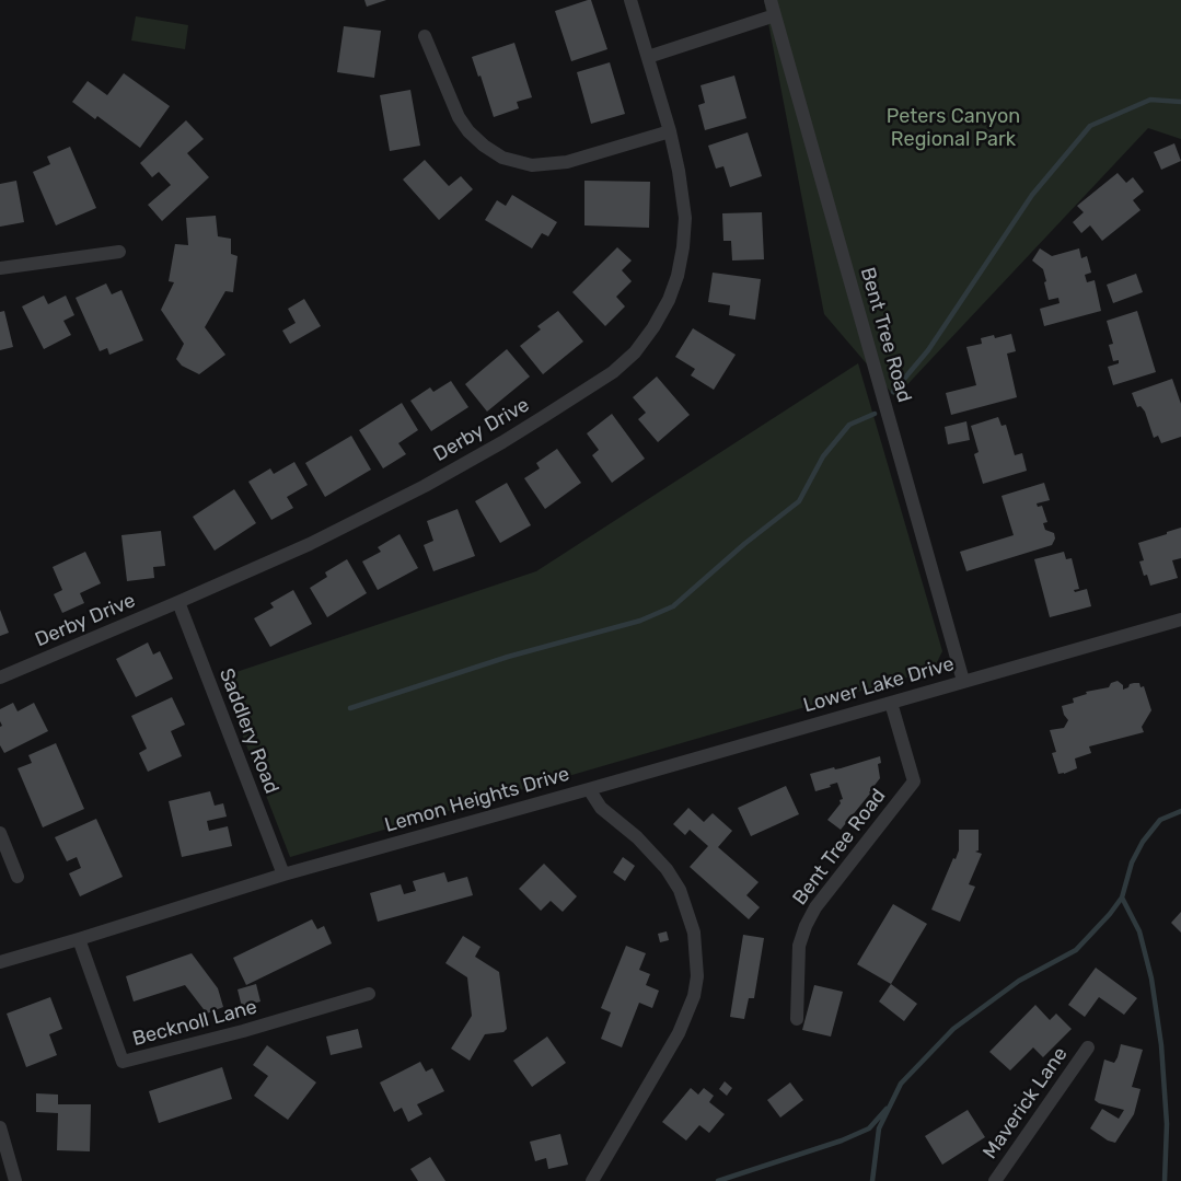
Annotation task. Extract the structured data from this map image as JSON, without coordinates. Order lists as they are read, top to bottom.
{
  "streets": {
    "street": [
      "Bent Tree Road",
      "Derby Drive",
      "Lower Lake Drive",
      "Saddlery Road",
      "Lemon Heights Drive",
      "Becknoll Lane",
      "Maverick Lane"
    ]
  },
  "crossings": [
    ["Bent Tree Road", "Lower Lake Drive"],
    ["Derby Drive", "Saddlery Road"],
    ["Lower Lake Drive", "Lemon Heights Drive"],
    ["Saddlery Road", "Lemon Heights Drive"],
    ["Lemon Heights Drive", "Becknoll Lane"]
  ],
  "parks": ["Peters Canyon Regional Park"]
}
